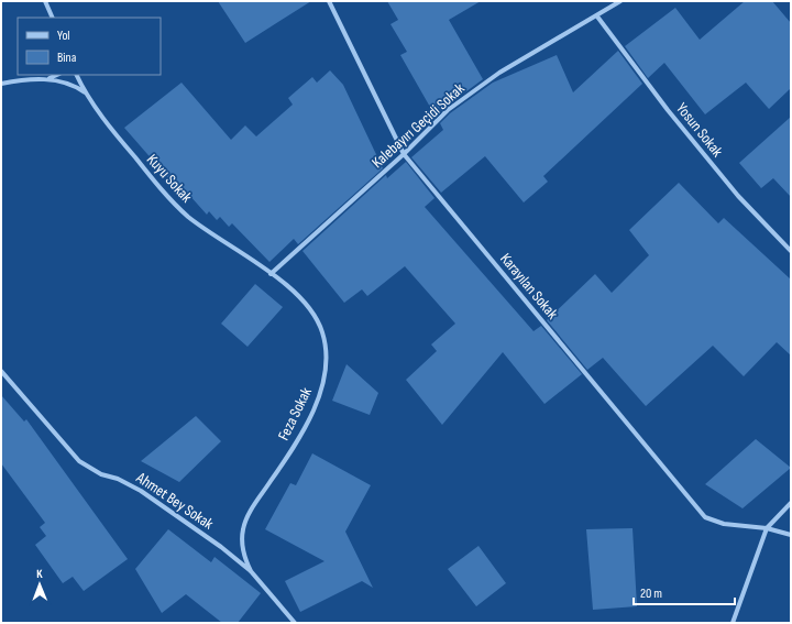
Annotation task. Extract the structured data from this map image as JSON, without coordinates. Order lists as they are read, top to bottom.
{
  "streets": {
    "street": [
      "Kalebayırı Geçidi Sokak",
      "Yosun Sokak",
      "Kuyu Sokak",
      "Karayılan Sokak",
      "Feza Sokak",
      "Ahmet Bey Sokak"
    ]
  },
  "crossings": [
    ["Kalebayırı Geçidi Sokak", "Yosun Sokak"],
    ["Kalebayırı Geçidi Sokak", "Kuyu Sokak"],
    ["Kalebayırı Geçidi Sokak", "Karayılan Sokak"],
    ["Kalebayırı Geçidi Sokak", "Feza Sokak"],
    ["Kuyu Sokak", "Feza Sokak"],
    ["Feza Sokak", "Ahmet Bey Sokak"]
  ],
  "legend": ["Yol", "Bina"],
  "scale_bar": "20 m",
  "north": "top"
}
